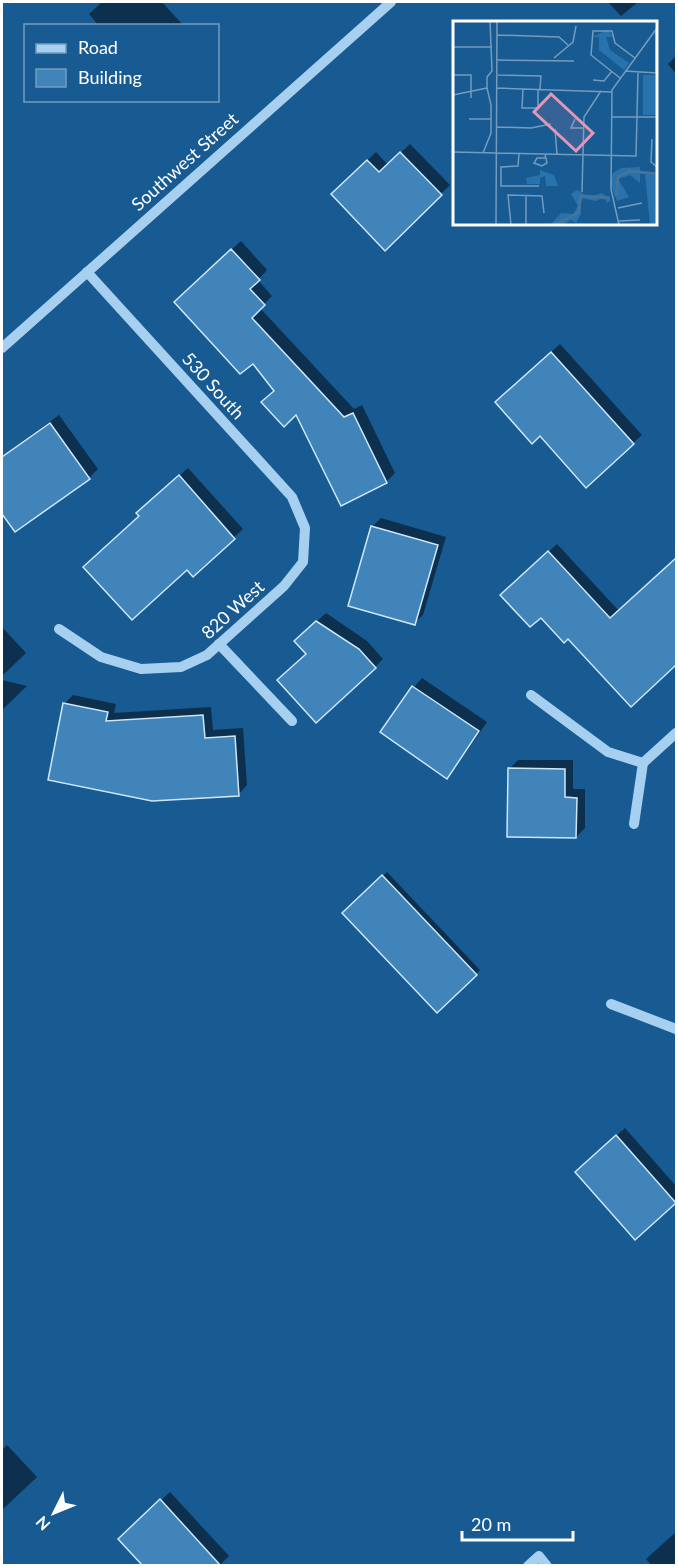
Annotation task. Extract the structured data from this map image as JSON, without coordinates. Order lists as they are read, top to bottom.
{
  "streets": {
    "street": ["Southwest Street", "530 South", "820 West"]
  },
  "crossings": [
    ["Southwest Street", "530 South"],
    ["530 South", "820 West"]
  ],
  "legend": ["Road", "Building"],
  "scale_bar": "20 m",
  "north": "bottom left"
}
